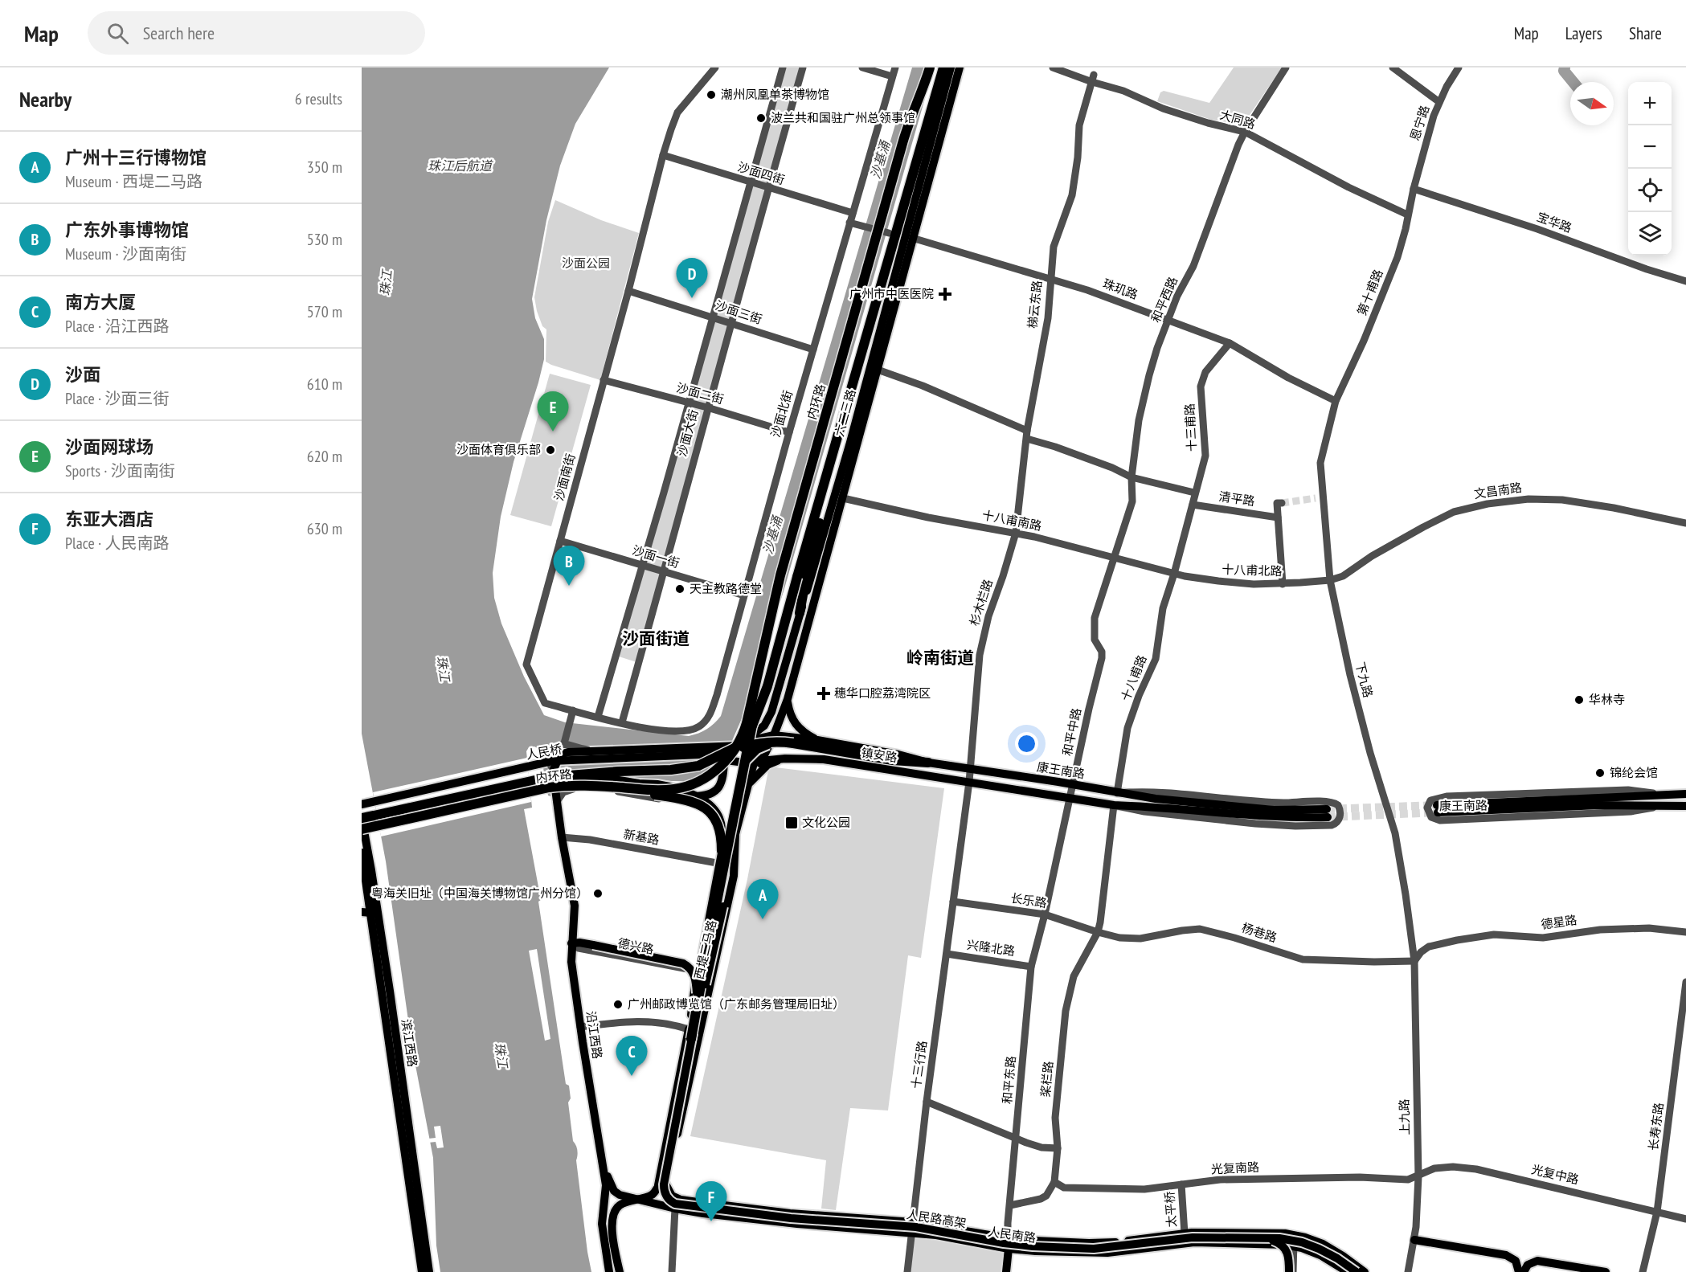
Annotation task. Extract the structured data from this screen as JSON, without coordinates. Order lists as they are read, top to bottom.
{
  "streets": {
    "highway": ["内环路"],
    "main road": [
      "六二三路",
      "人民桥",
      "镇安路",
      "康王南路",
      "西堤二马路",
      "沿江西路",
      "滨江西路",
      "人民路高架",
      "人民南路"
    ],
    "street": [
      "大同路",
      "恩宁路",
      "沙面四街",
      "宝华路",
      "珠玑路",
      "第十甫路",
      "和平西路",
      "梯云东路",
      "沙面三街",
      "沙面二街",
      "沙面北街",
      "十三甫路",
      "沙面大街",
      "沙面南街",
      "文昌南路",
      "清平路",
      "十八甫南路",
      "沙面一街",
      "十八甫北路",
      "杉木栏路",
      "十八甫路",
      "下九路",
      "和平中路",
      "新基路",
      "长乐路",
      "德星路",
      "杨巷路",
      "德兴路",
      "兴隆北路",
      "十三行路",
      "桨栏路",
      "和平东路",
      "上九路",
      "长寿东路",
      "光复南路",
      "光复中路",
      "太平桥"
    ]
  },
  "crossings": [
    ["大同路", "第十甫路"],
    ["大同路", "和平西路"],
    ["大同路", "梯云东路"],
    ["恩宁路", "宝华路"],
    ["恩宁路", "第十甫路"],
    ["沙面四街", "沙面北街"],
    ["沙面四街", "沙面大街"],
    ["沙面四街", "沙面南街"],
    ["宝华路", "第十甫路"],
    ["珠玑路", "第十甫路"],
    ["珠玑路", "和平西路"],
    ["珠玑路", "梯云东路"],
    ["珠玑路", "六二三路"],
    ["珠玑路", "十三甫路"],
    ["珠玑路", "下九路"],
    ["第十甫路", "下九路"],
    ["和平西路", "十八甫南路"],
    ["和平西路", "和平中路"],
    ["梯云东路", "十八甫南路"],
    ["梯云东路", "杉木栏路"],
    ["沙面三街", "沙面北街"],
    ["沙面三街", "沙面大街"],
    ["沙面三街", "沙面南街"],
    ["沙面二街", "沙面北街"],
    ["沙面二街", "沙面大街"],
    ["沙面二街", "沙面南街"],
    ["内环路", "沿江西路"],
    ["内环路", "滨江西路"],
    ["六二三路", "十八甫南路"],
    ["六二三路", "人民桥"],
    ["六二三路", "镇安路"],
    ["六二三路", "西堤二马路"],
    ["沙面北街", "沙面南街"],
    ["沙面北街", "沙面一街"],
    ["十三甫路", "清平路"],
    ["十三甫路", "十八甫南路"],
    ["十三甫路", "十八甫北路"],
    ["十三甫路", "十八甫路"],
    ["沙面大街", "沙面南街"],
    ["沙面大街", "沙面一街"],
    ["沙面南街", "沙面一街"],
    ["文昌南路", "十八甫北路"],
    ["文昌南路", "下九路"],
    ["十八甫南路", "十八甫北路"],
    ["十八甫南路", "杉木栏路"],
    ["十八甫南路", "十八甫路"],
    ["十八甫南路", "和平中路"],
    ["十八甫北路", "十八甫路"],
    ["十八甫北路", "下九路"],
    ["杉木栏路", "镇安路"],
    ["杉木栏路", "康王南路"],
    ["十八甫路", "康王南路"],
    ["下九路", "德星路"],
    ["下九路", "杨巷路"],
    ["下九路", "上九路"],
    ["和平中路", "康王南路"],
    ["和平中路", "长乐路"],
    ["和平中路", "和平东路"],
    ["人民桥", "镇安路"],
    ["人民桥", "西堤二马路"],
    ["镇安路", "康王南路"],
    ["镇安路", "西堤二马路"],
    ["新基路", "西堤二马路"],
    ["新基路", "沿江西路"],
    ["长乐路", "杨巷路"],
    ["长乐路", "十三行路"],
    ["长乐路", "桨栏路"],
    ["长乐路", "和平东路"],
    ["德星路", "杨巷路"],
    ["德星路", "上九路"],
    ["杨巷路", "桨栏路"],
    ["杨巷路", "上九路"],
    ["德兴路", "西堤二马路"],
    ["德兴路", "沿江西路"],
    ["兴隆北路", "十三行路"],
    ["兴隆北路", "和平东路"],
    ["西堤二马路", "人民路高架"],
    ["西堤二马路", "人民南路"],
    ["沿江西路", "人民南路"],
    ["十三行路", "人民南路"],
    ["桨栏路", "光复南路"],
    ["和平东路", "人民南路"],
    ["上九路", "光复南路"],
    ["上九路", "光复中路"],
    ["长寿东路", "光复中路"],
    ["光复南路", "光复中路"],
    ["光复南路", "太平桥"],
    ["太平桥", "人民南路"]
  ],
  "districts": ["沙面街道", "岭南街道"],
  "water": ["沙基涌", "珠江后航道", "珠江"],
  "parks": ["沙面公园"],
  "places": {
    "other": [
      "潮州凤凰单茶博物馆",
      "波兰共和国驻广州总领事馆",
      "沙面体育俱乐部",
      "天主教路德堂",
      "华林寺",
      "锦纶会馆",
      "粤海关旧址（中国海关博物馆广州分馆）",
      "广州邮政博览馆（广东邮务管理局旧址）"
    ],
    "health": ["广州市中医医院", "穗华口腔荔湾院区"],
    "transit": ["文化公园"]
  },
  "north": "right",
  "page": {
    "header": "Map",
    "search": "Search here",
    "nav": ["Map", "Layers", "Share"],
    "heading": ["Nearby", "6 results"],
    "map_buttons": ["+", "−"],
    "list": [
      {
        "mark": "A",
        "name": "广州十三行博物馆",
        "note": "Museum · 西堤二马路",
        "value": "350 m"
      },
      {
        "mark": "B",
        "name": "广东外事博物馆",
        "note": "Museum · 沙面南街",
        "value": "530 m"
      },
      {
        "mark": "C",
        "name": "南方大厦",
        "note": "Place · 沿江西路",
        "value": "570 m"
      },
      {
        "mark": "D",
        "name": "沙面",
        "note": "Place · 沙面三街",
        "value": "610 m"
      },
      {
        "mark": "E",
        "name": "沙面网球场",
        "note": "Sports · 沙面南街",
        "value": "620 m"
      },
      {
        "mark": "F",
        "name": "东亚大酒店",
        "note": "Place · 人民南路",
        "value": "630 m"
      }
    ],
    "pins": [
      "D",
      "E",
      "B",
      "A",
      "C",
      "F"
    ]
  }
}
